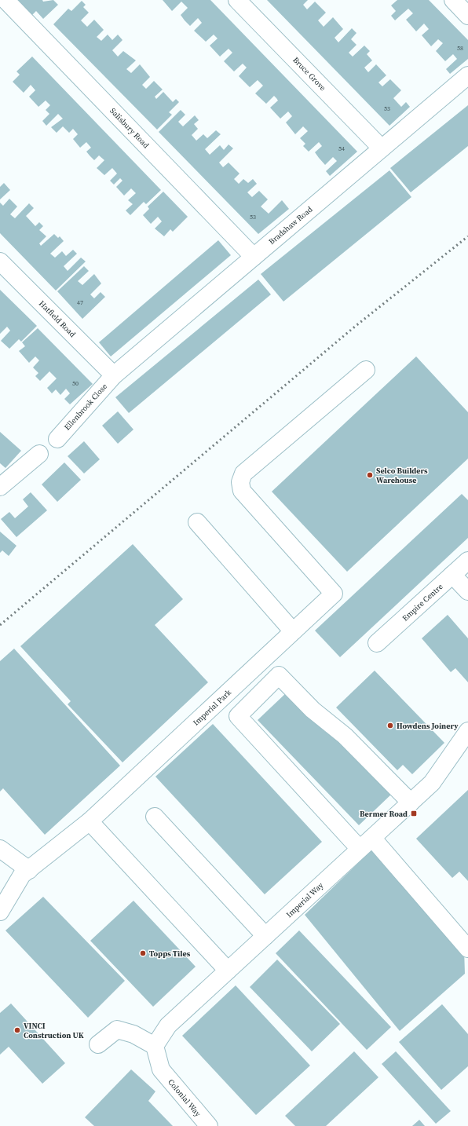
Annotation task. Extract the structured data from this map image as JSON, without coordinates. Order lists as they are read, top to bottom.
{
  "streets": {
    "street": [
      "Bruce Grove",
      "Salisbury Road",
      "Bradshaw Road",
      "Hatfield Road",
      "Ellenbrook Close",
      "Empire Centre",
      "Imperial Park",
      "Imperial Way",
      "Colonial Way"
    ]
  },
  "crossings": [
    ["Bruce Grove", "Bradshaw Road"],
    ["Salisbury Road", "Bradshaw Road"],
    ["Bradshaw Road", "Hatfield Road"],
    ["Bradshaw Road", "Ellenbrook Close"],
    ["Hatfield Road", "Ellenbrook Close"],
    ["Imperial Way", "Colonial Way"]
  ],
  "places": {
    "other": [
      "Selco Builders Warehouse",
      "Howdens Joinery",
      "Topps Tiles",
      "VINCI Construction UK"
    ],
    "transit": ["Bermer Road"]
  },
  "house_numbers": [
    "58",
    "53",
    "54",
    "53",
    "47",
    "50"
  ]
}
